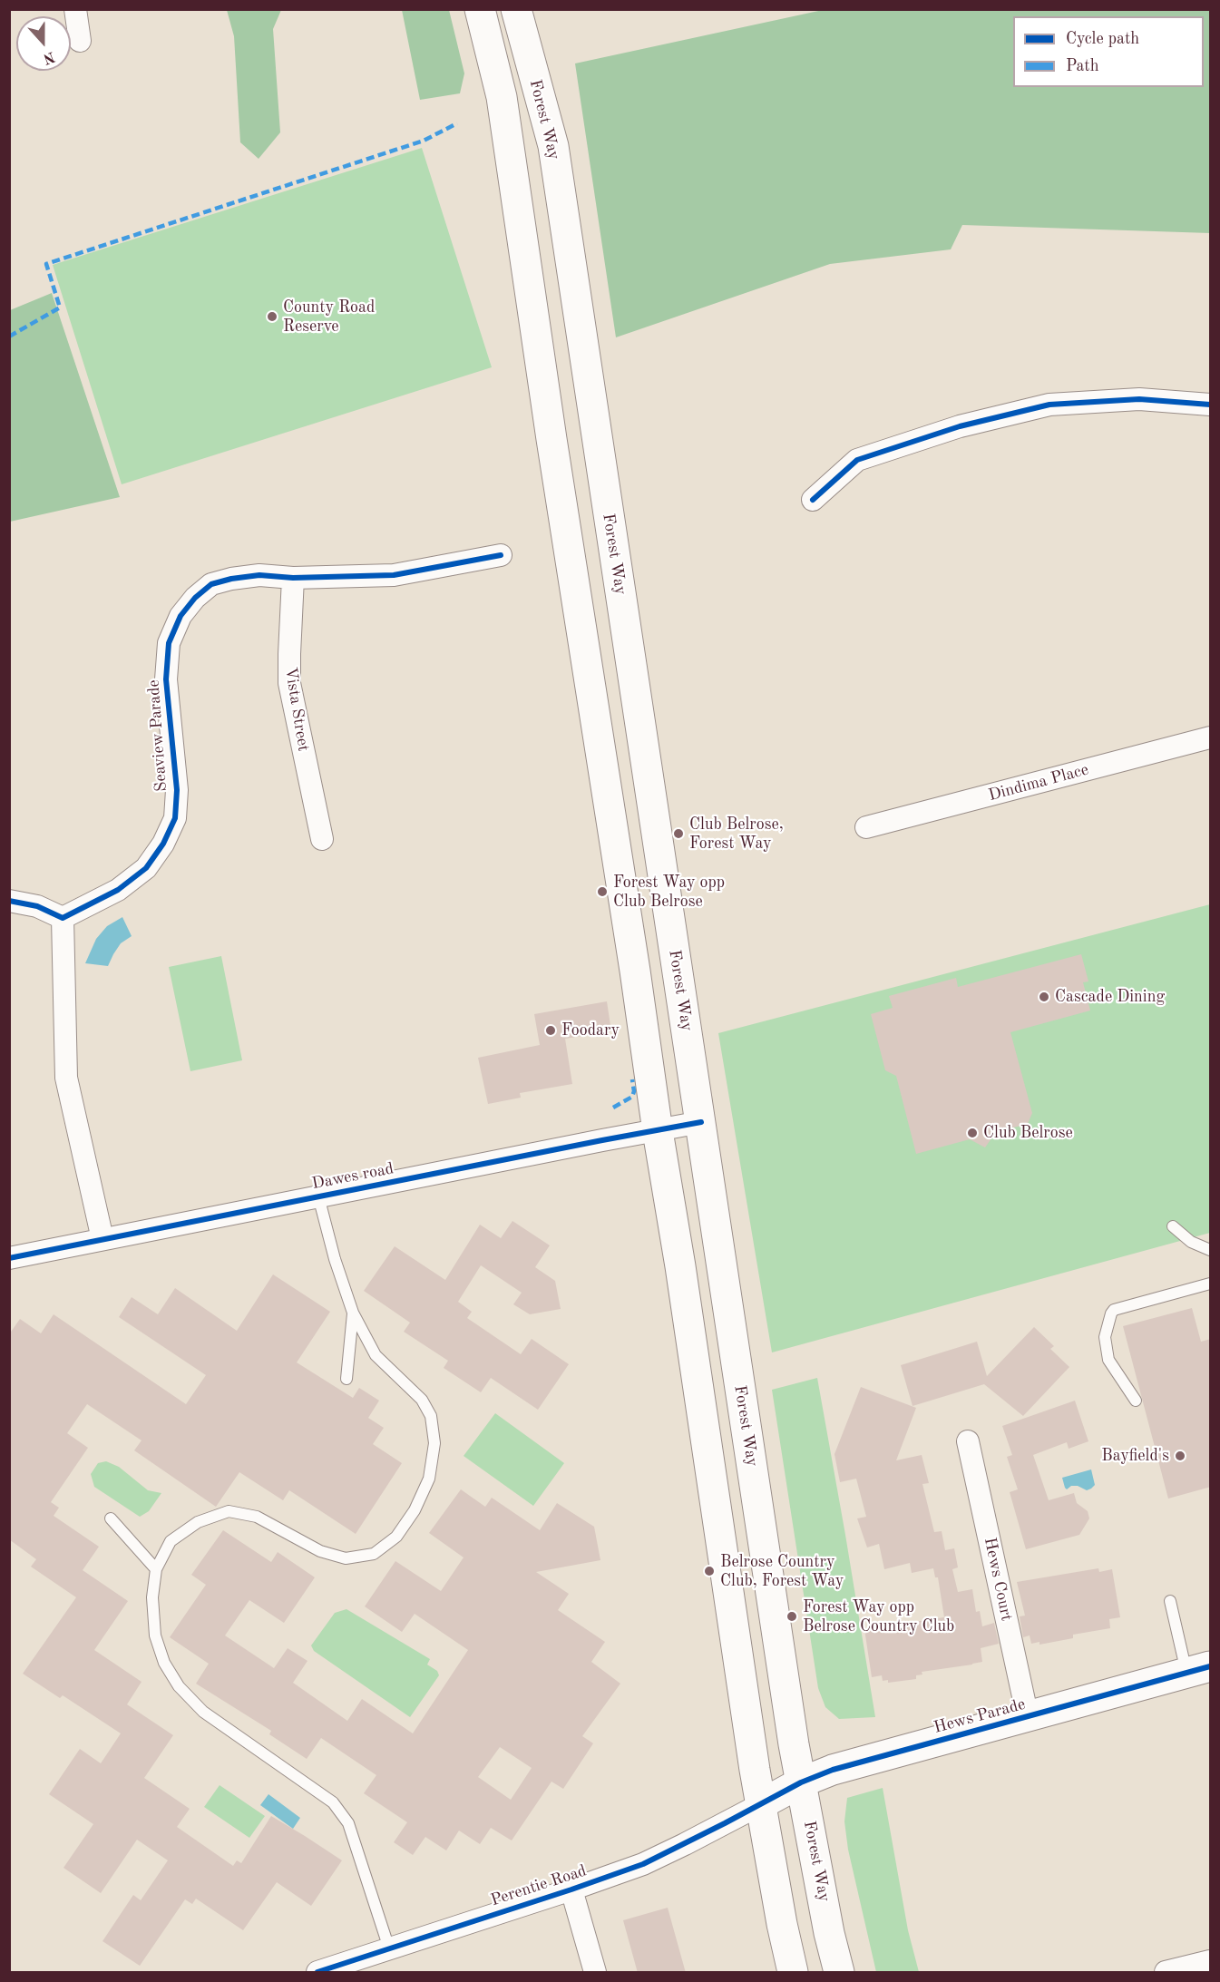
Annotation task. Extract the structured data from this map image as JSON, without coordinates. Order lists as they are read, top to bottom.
{
  "streets": {
    "main road": ["Forest Way", "Hews Parade"],
    "street": [
      "Vista Street",
      "Seaview Parade",
      "Dindima Place",
      "Dawes road",
      "Hews Court",
      "Perentie Road"
    ]
  },
  "crossings": [
    ["Forest Way", "Dawes road"],
    ["Forest Way", "Hews Parade"],
    ["Vista Street", "Seaview Parade"],
    ["Hews Court", "Hews Parade"],
    ["Hews Parade", "Perentie Road"]
  ],
  "places": [
    "County Road Reserve",
    "Club Belrose, Forest Way",
    "Forest Way opp Club Belrose",
    "Cascade Dining",
    "Foodary",
    "Club Belrose",
    "Bayfield's",
    "Belrose Country Club, Forest Way",
    "Forest Way opp Belrose Country Club"
  ],
  "legend": ["Cycle path", "Path"],
  "north": "bottom"
}
